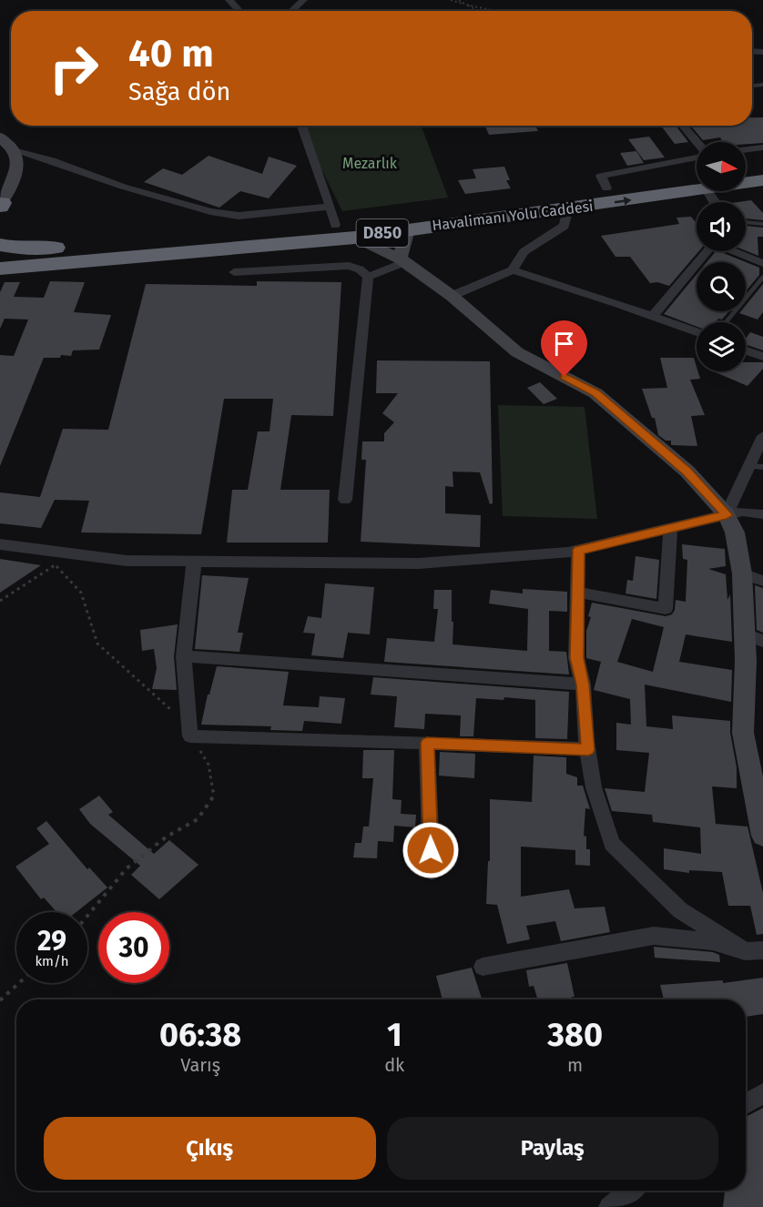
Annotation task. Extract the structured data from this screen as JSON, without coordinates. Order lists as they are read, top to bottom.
{
  "streets": {
    "highway": ["Havalimanı Yolu Caddesi", "D850"]
  },
  "parks": ["Mezarlık"],
  "north": "right",
  "page": {
    "turn": ["40 m", "Sağa dön"],
    "speed": "29 km/h",
    "limit": "30",
    "eta": [
      "06:38",
      "Varış",
      "1",
      "dk",
      "380",
      "m"
    ],
    "buttons": ["Çıkış", "Paylaş"]
  }
}
